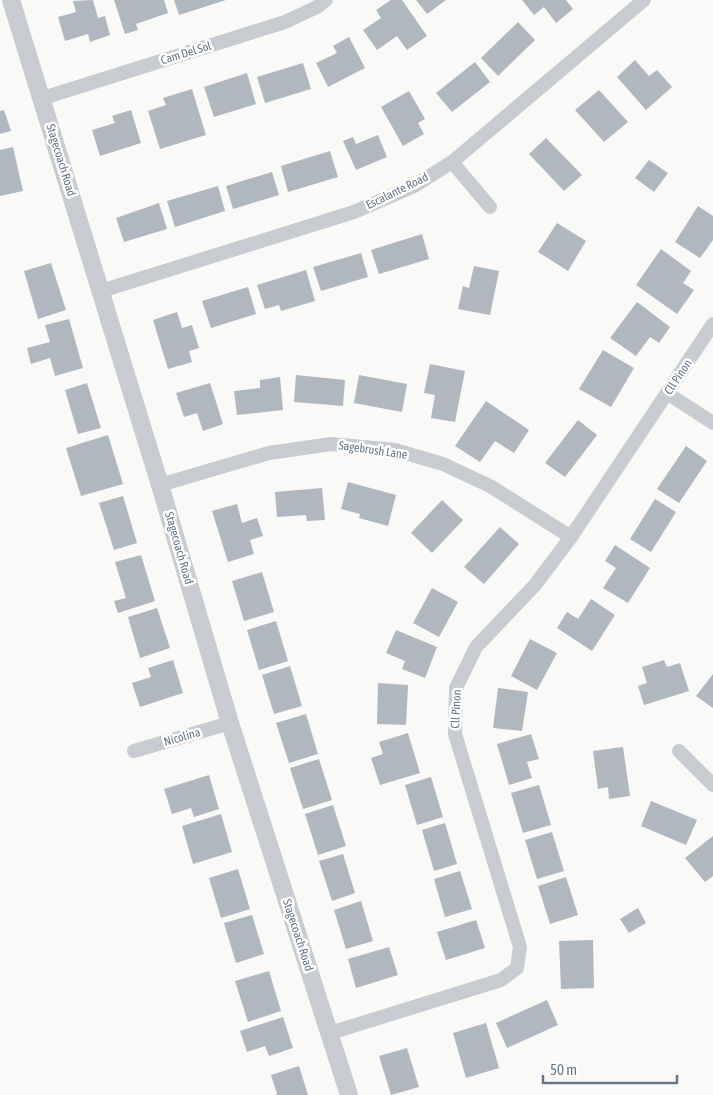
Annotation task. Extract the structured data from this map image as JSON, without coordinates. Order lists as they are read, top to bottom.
{
  "streets": {
    "street": [
      "Cam Del Sol",
      "Stagecoach Road",
      "Escalante Road",
      "Cll Pinon",
      "Sagebrush Lane",
      "Nicolina"
    ]
  },
  "crossings": [
    ["Cam Del Sol", "Stagecoach Road"],
    ["Stagecoach Road", "Escalante Road"],
    ["Stagecoach Road", "Cll Pinon"],
    ["Stagecoach Road", "Sagebrush Lane"],
    ["Stagecoach Road", "Nicolina"],
    ["Cll Pinon", "Sagebrush Lane"]
  ],
  "scale_bar": "50 m"
}
